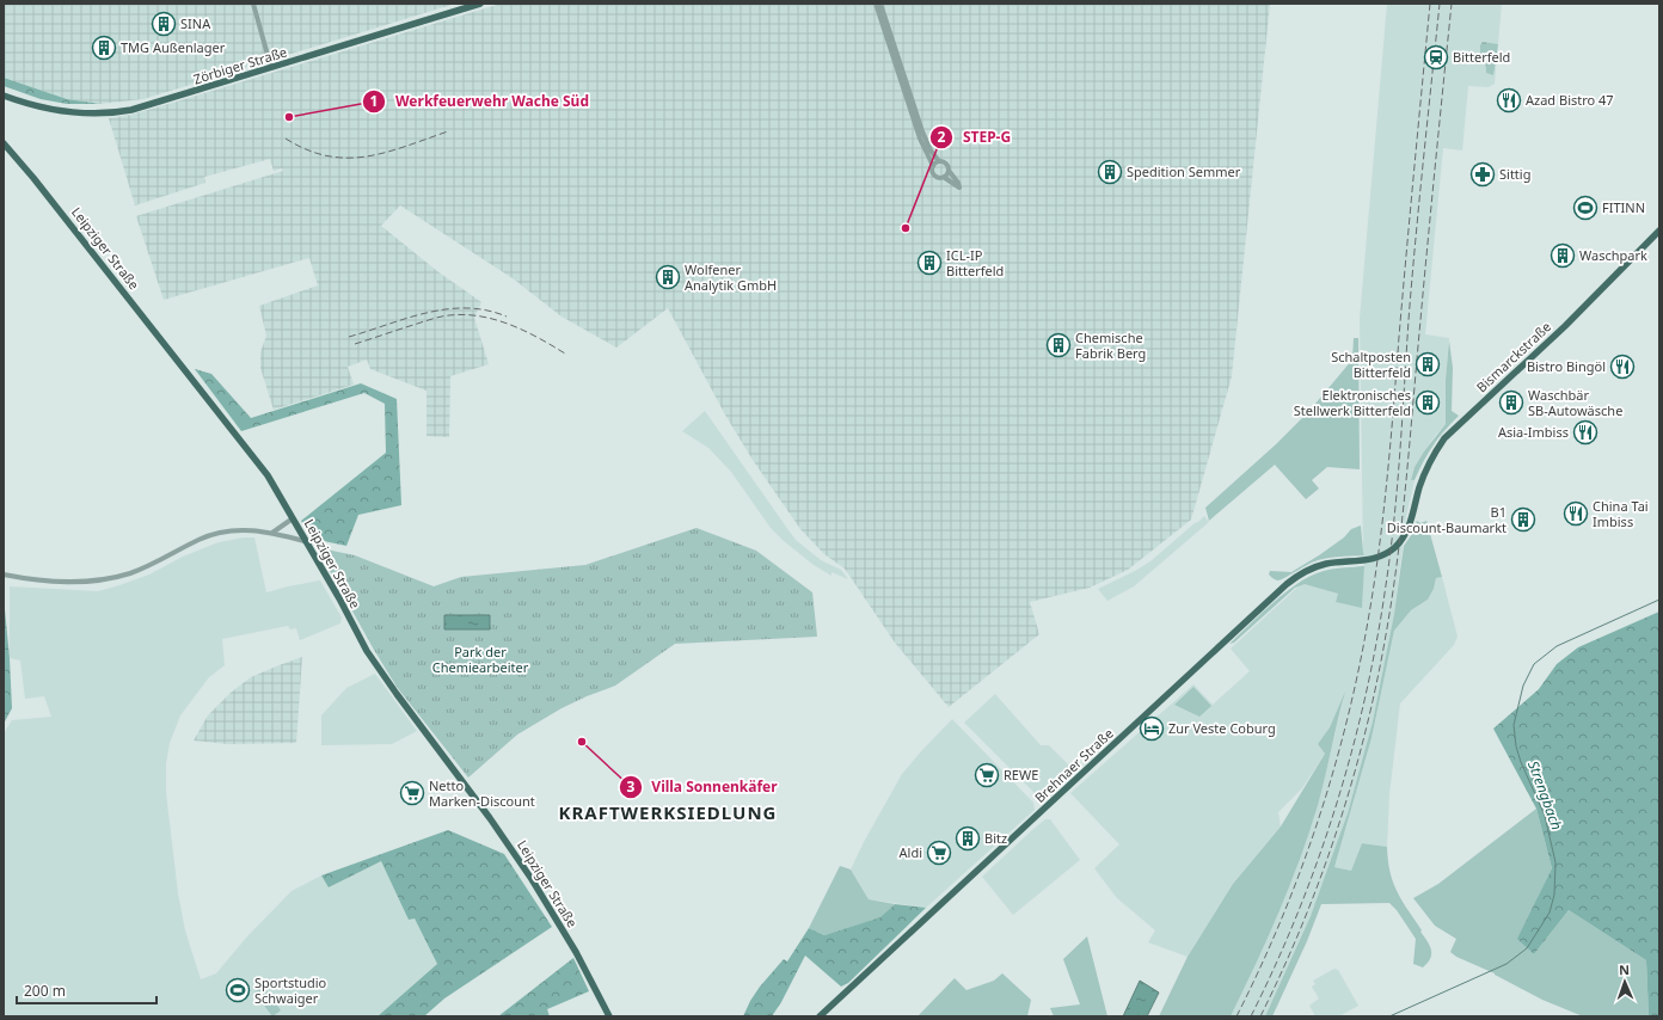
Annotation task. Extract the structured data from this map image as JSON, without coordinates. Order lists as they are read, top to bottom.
{
  "streets": {
    "main road": [
      "Zörbiger Straße",
      "Leipziger Straße",
      "Bismarckstraße",
      "Brehnaer Straße"
    ]
  },
  "crossings": [
    ["Bismarckstraße", "Brehnaer Straße"]
  ],
  "districts": ["KRAFTWERKSIEDLUNG"],
  "water": ["Strengbach"],
  "parks": ["Park der Chemiearbeiter"],
  "places": {
    "building": [
      "SINA",
      "TMG Außenlager",
      "Spedition Semmer",
      "Waschpark",
      "ICL-IP Bitterfeld",
      "Wolfener Analytik GmbH",
      "Chemische Fabrik Berg",
      "Schaltposten Bitterfeld",
      "Elektronisches Stellwerk Bitterfeld",
      "Waschbär SB-Autowäsche",
      "B1 Discount-Baumarkt",
      "Bitz"
    ],
    "station": ["Bitterfeld"],
    "restaurant": [
      "Azad Bistro 47",
      "Bistro Bingöl",
      "Asia-Imbiss",
      "China Tai Imbiss"
    ],
    "other": ["Werkfeuerwehr Wache Süd", "STEP-G", "Villa Sonnenkäfer"],
    "pharmacy": ["Sittig"],
    "sports": ["FITINN", "Sportstudio Schwaiger"],
    "hotel": ["Zur Veste Coburg"],
    "supermarket": ["REWE", "Netto Marken-Discount", "Aldi"]
  },
  "scale_bar": "200 m",
  "north": "top"
}
